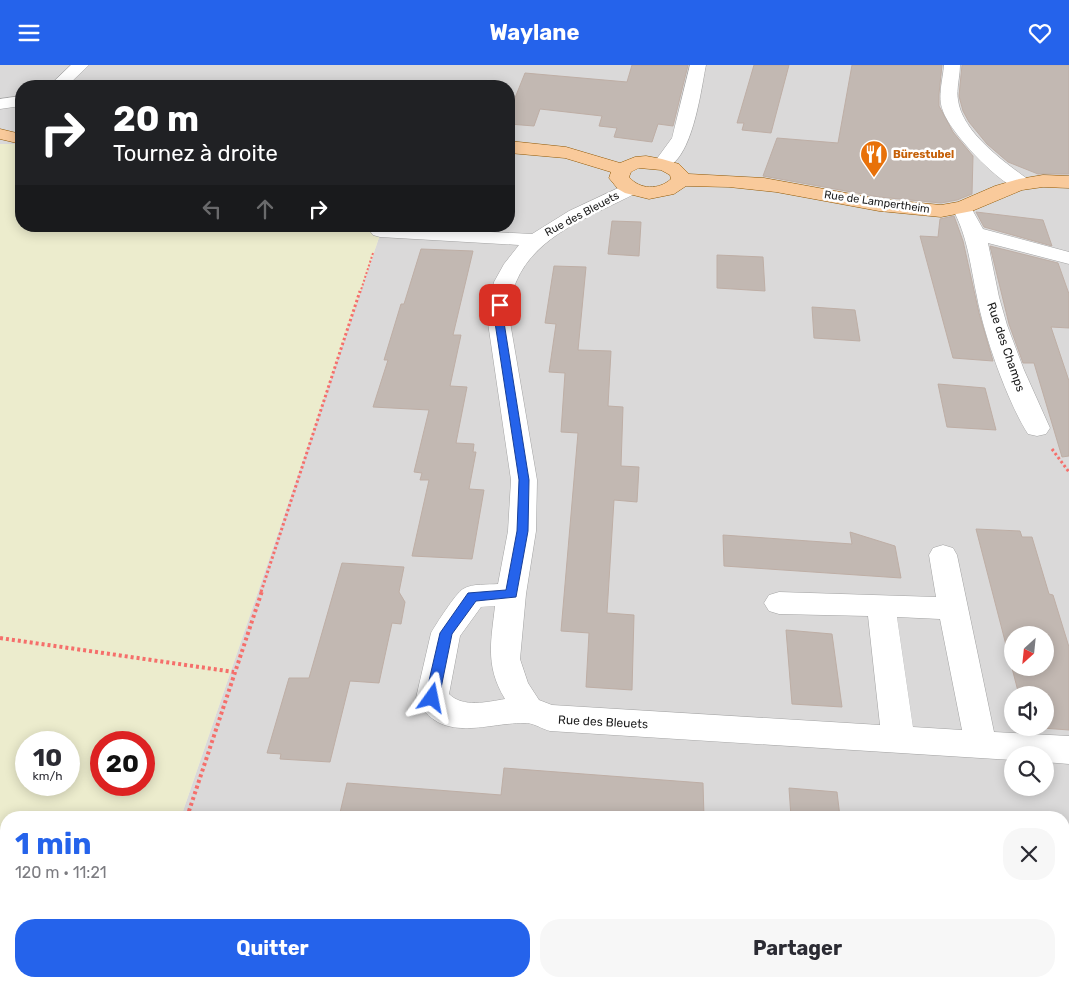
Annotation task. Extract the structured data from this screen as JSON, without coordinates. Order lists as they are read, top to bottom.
{
  "streets": {
    "main road": ["Rue de Lampertheim"],
    "street": ["Rue des Bleuets", "Rue des Champs"]
  },
  "crossings": [
    ["Rue de Lampertheim", "Rue des Champs"]
  ],
  "places": {
    "restaurant": ["Bürestubel"]
  },
  "north": "bottom left",
  "page": {
    "header": "Waylane",
    "turn": ["20 m", "Tournez à droite"],
    "speed": "10 km/h",
    "limit": "20",
    "heading": ["1 min", "120 m · 11:21"],
    "buttons": ["Quitter", "Partager"]
  }
}
